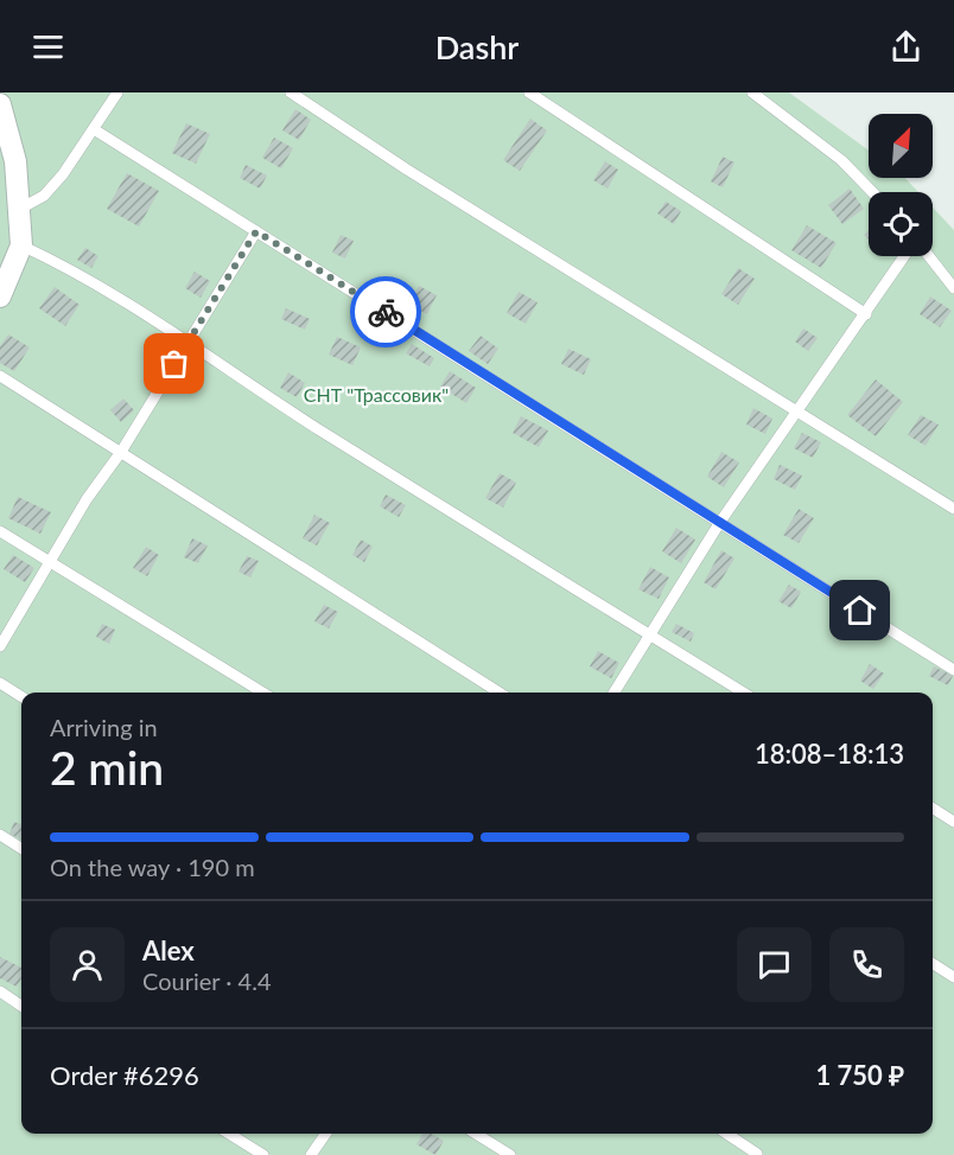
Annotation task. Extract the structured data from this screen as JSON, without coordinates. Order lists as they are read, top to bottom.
{
  "parks": ["СНТ \"Трассовик\""],
  "north": "top right",
  "page": {
    "header": "Dashr",
    "heading": ["2 min", "Arriving in", "18:08–18:13"],
    "panel": [
      "Alex",
      "Courier · 4.4",
      "Order #6296",
      "1 750 ₽"
    ],
    "bar": "On the way · 190 m"
  }
}
